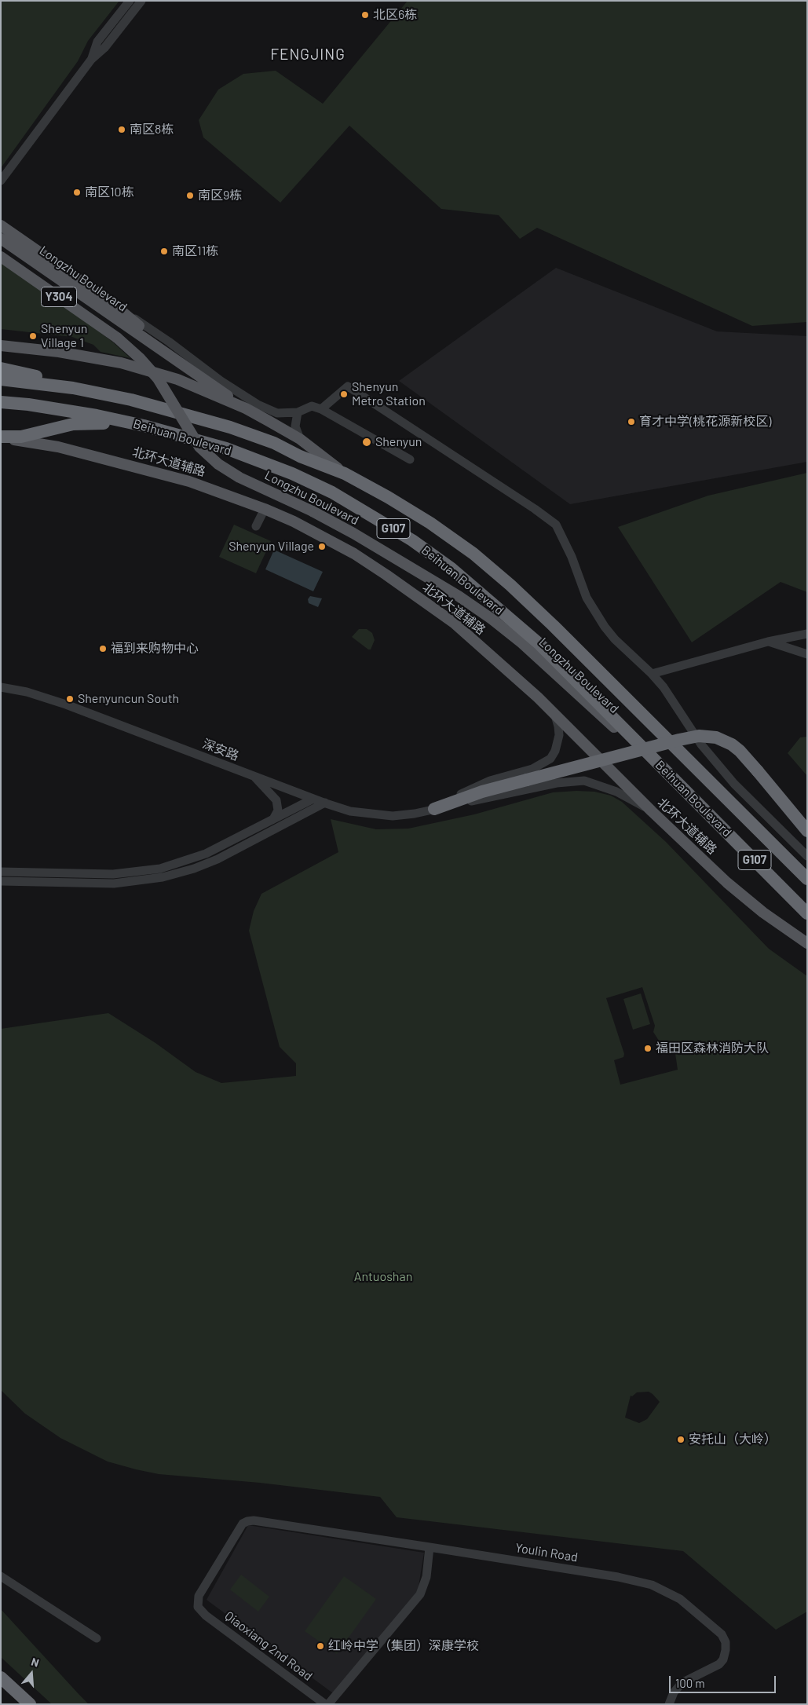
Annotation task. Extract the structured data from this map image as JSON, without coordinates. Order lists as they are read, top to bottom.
{
  "streets": {
    "highway": ["Beihuan Boulevard", "G107"],
    "main road": ["Longzhu Boulevard", "Y304", "北环大道辅路"],
    "street": ["深安路", "Youlin Road", "Qiaoxiang 2nd Road"]
  },
  "crossings": [
    ["Longzhu Boulevard", "Beihuan Boulevard"],
    ["Youlin Road", "Qiaoxiang 2nd Road"]
  ],
  "districts": ["FENGJING"],
  "parks": ["Antuoshan"],
  "places": [
    "北区6栋",
    "南区8栋",
    "南区10栋",
    "南区9栋",
    "南区11栋",
    "Shenyun Village 1",
    "Shenyun Metro Station",
    "育才中学(桃花源新校区)",
    "Shenyun",
    "Shenyun Village",
    "福到来购物中心",
    "Shenyuncun South",
    "福田区森林消防大队",
    "安托山（大岭）",
    "红岭中学（集团）深康学校"
  ],
  "scale_bar": "100 m",
  "north": "top"
}
